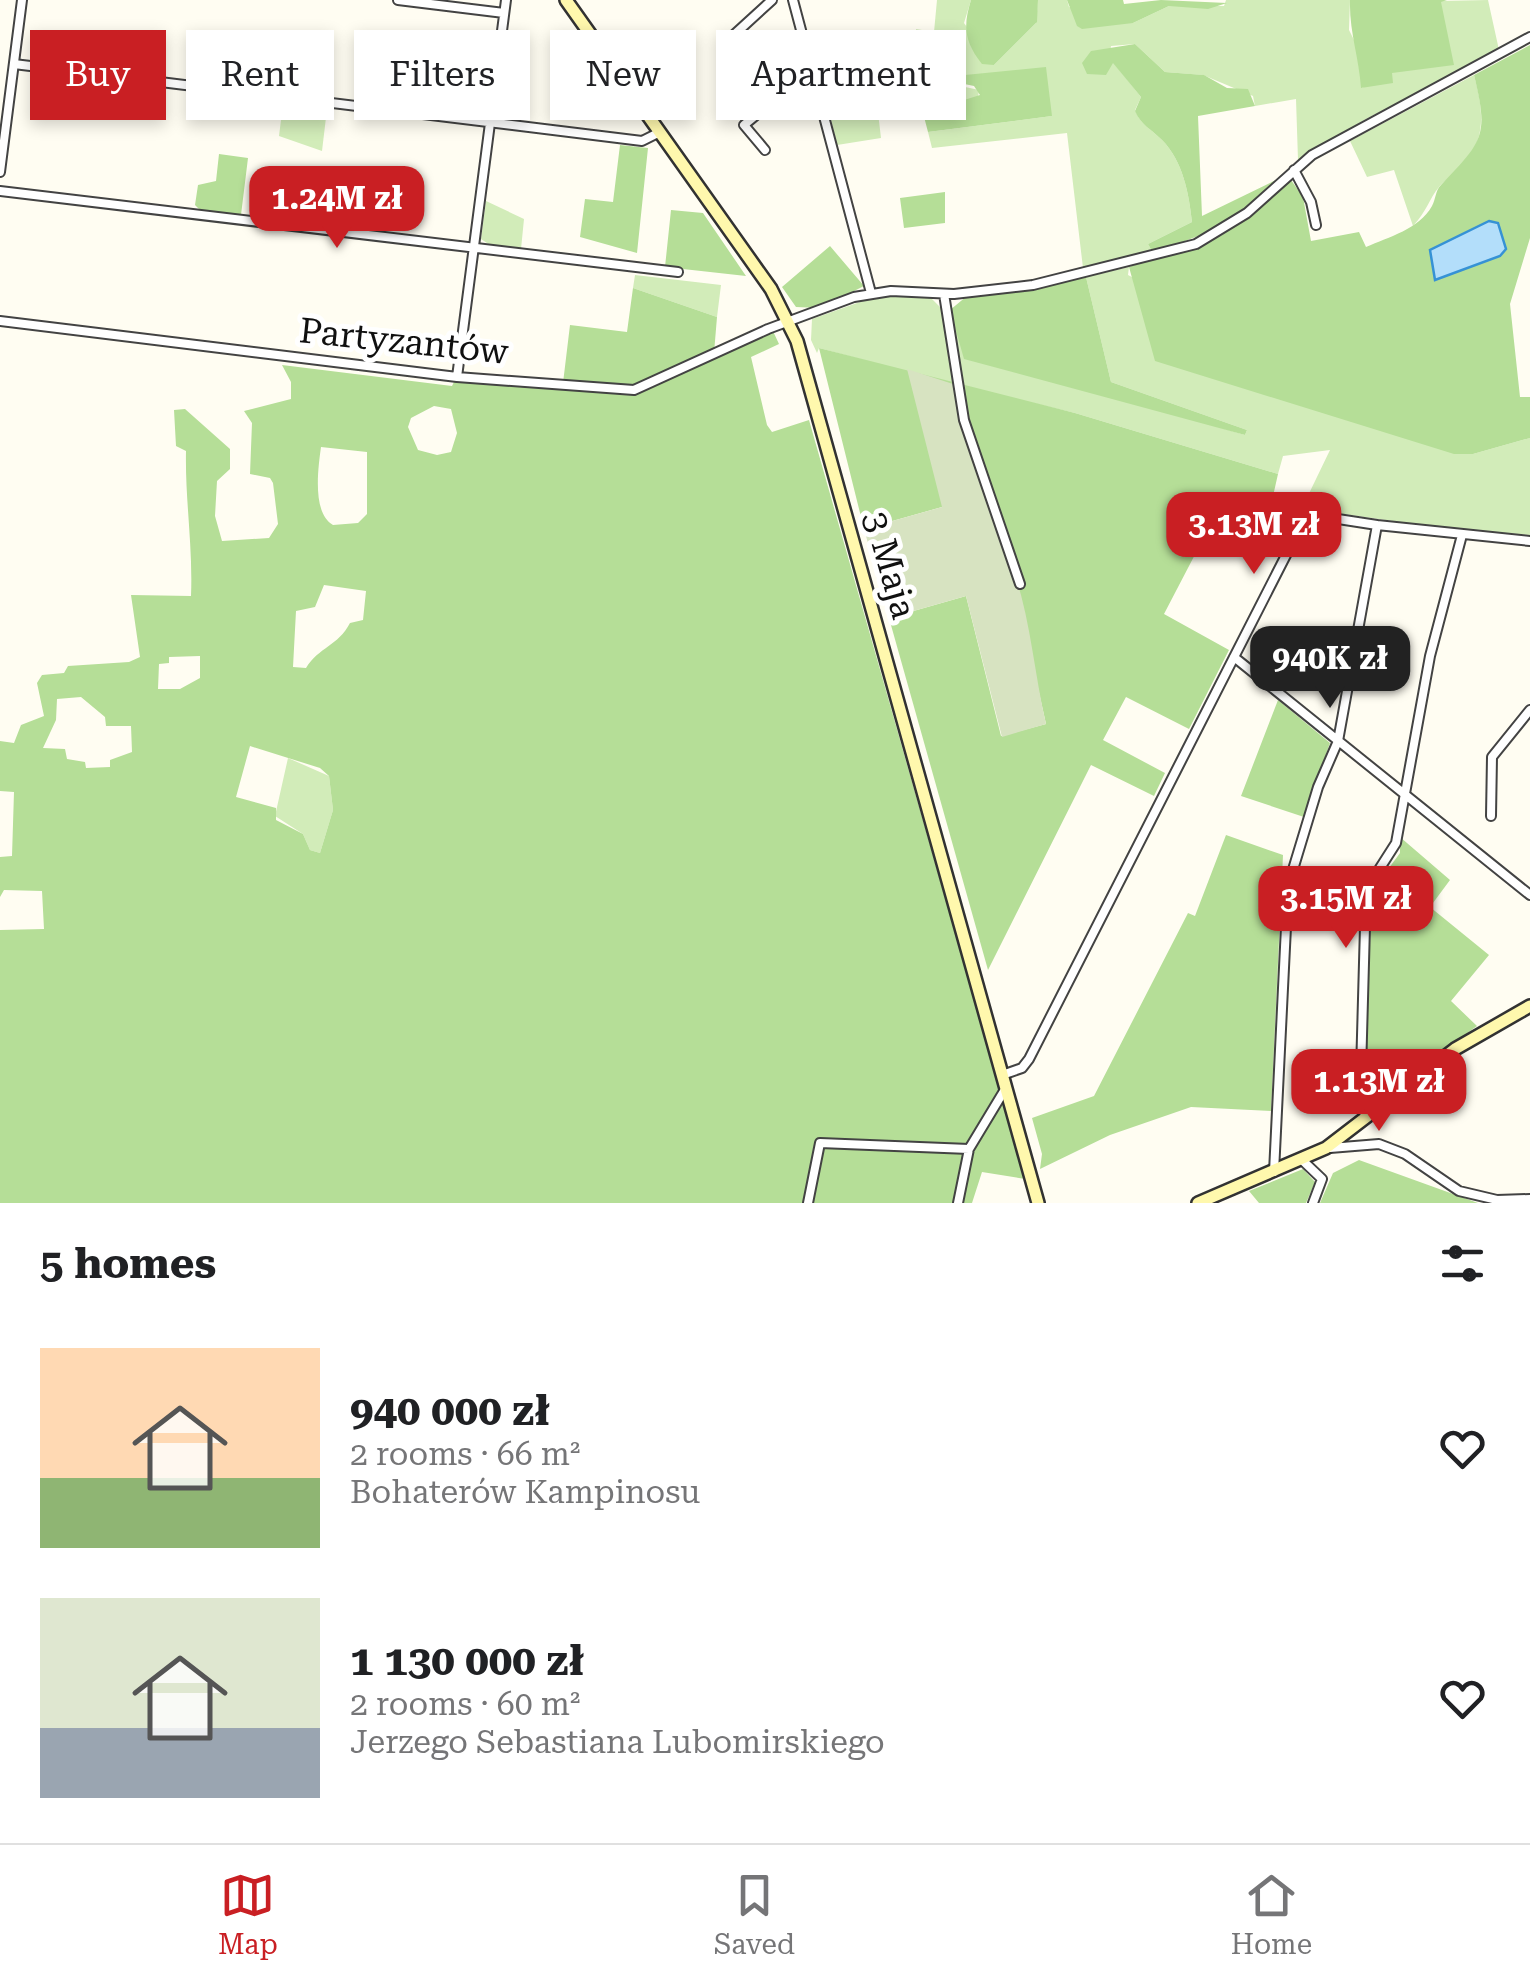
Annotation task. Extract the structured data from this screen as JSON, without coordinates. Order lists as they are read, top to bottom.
{
  "streets": {
    "street": ["Partyzantów", "3 Maja"]
  },
  "crossings": [
    ["Partyzantów", "3 Maja"]
  ],
  "page": {
    "chip": [
      "Buy",
      "Rent",
      "Filters",
      "New",
      "Apartment"
    ],
    "price": [
      "1.24M zł",
      "3.13M zł",
      "940K zł",
      "3.15M zł",
      "1.13M zł"
    ],
    "heading": "5 homes",
    "list": [
      {
        "name": "940 000 zł",
        "note": "2 rooms · 66 m² · Bohaterów Kampinosu"
      },
      {
        "name": "1 130 000 zł",
        "note": "2 rooms · 60 m² · Jerzego Sebastiana Lubomirskiego"
      }
    ],
    "tabs": ["Map", "Saved", "Home"]
  }
}
